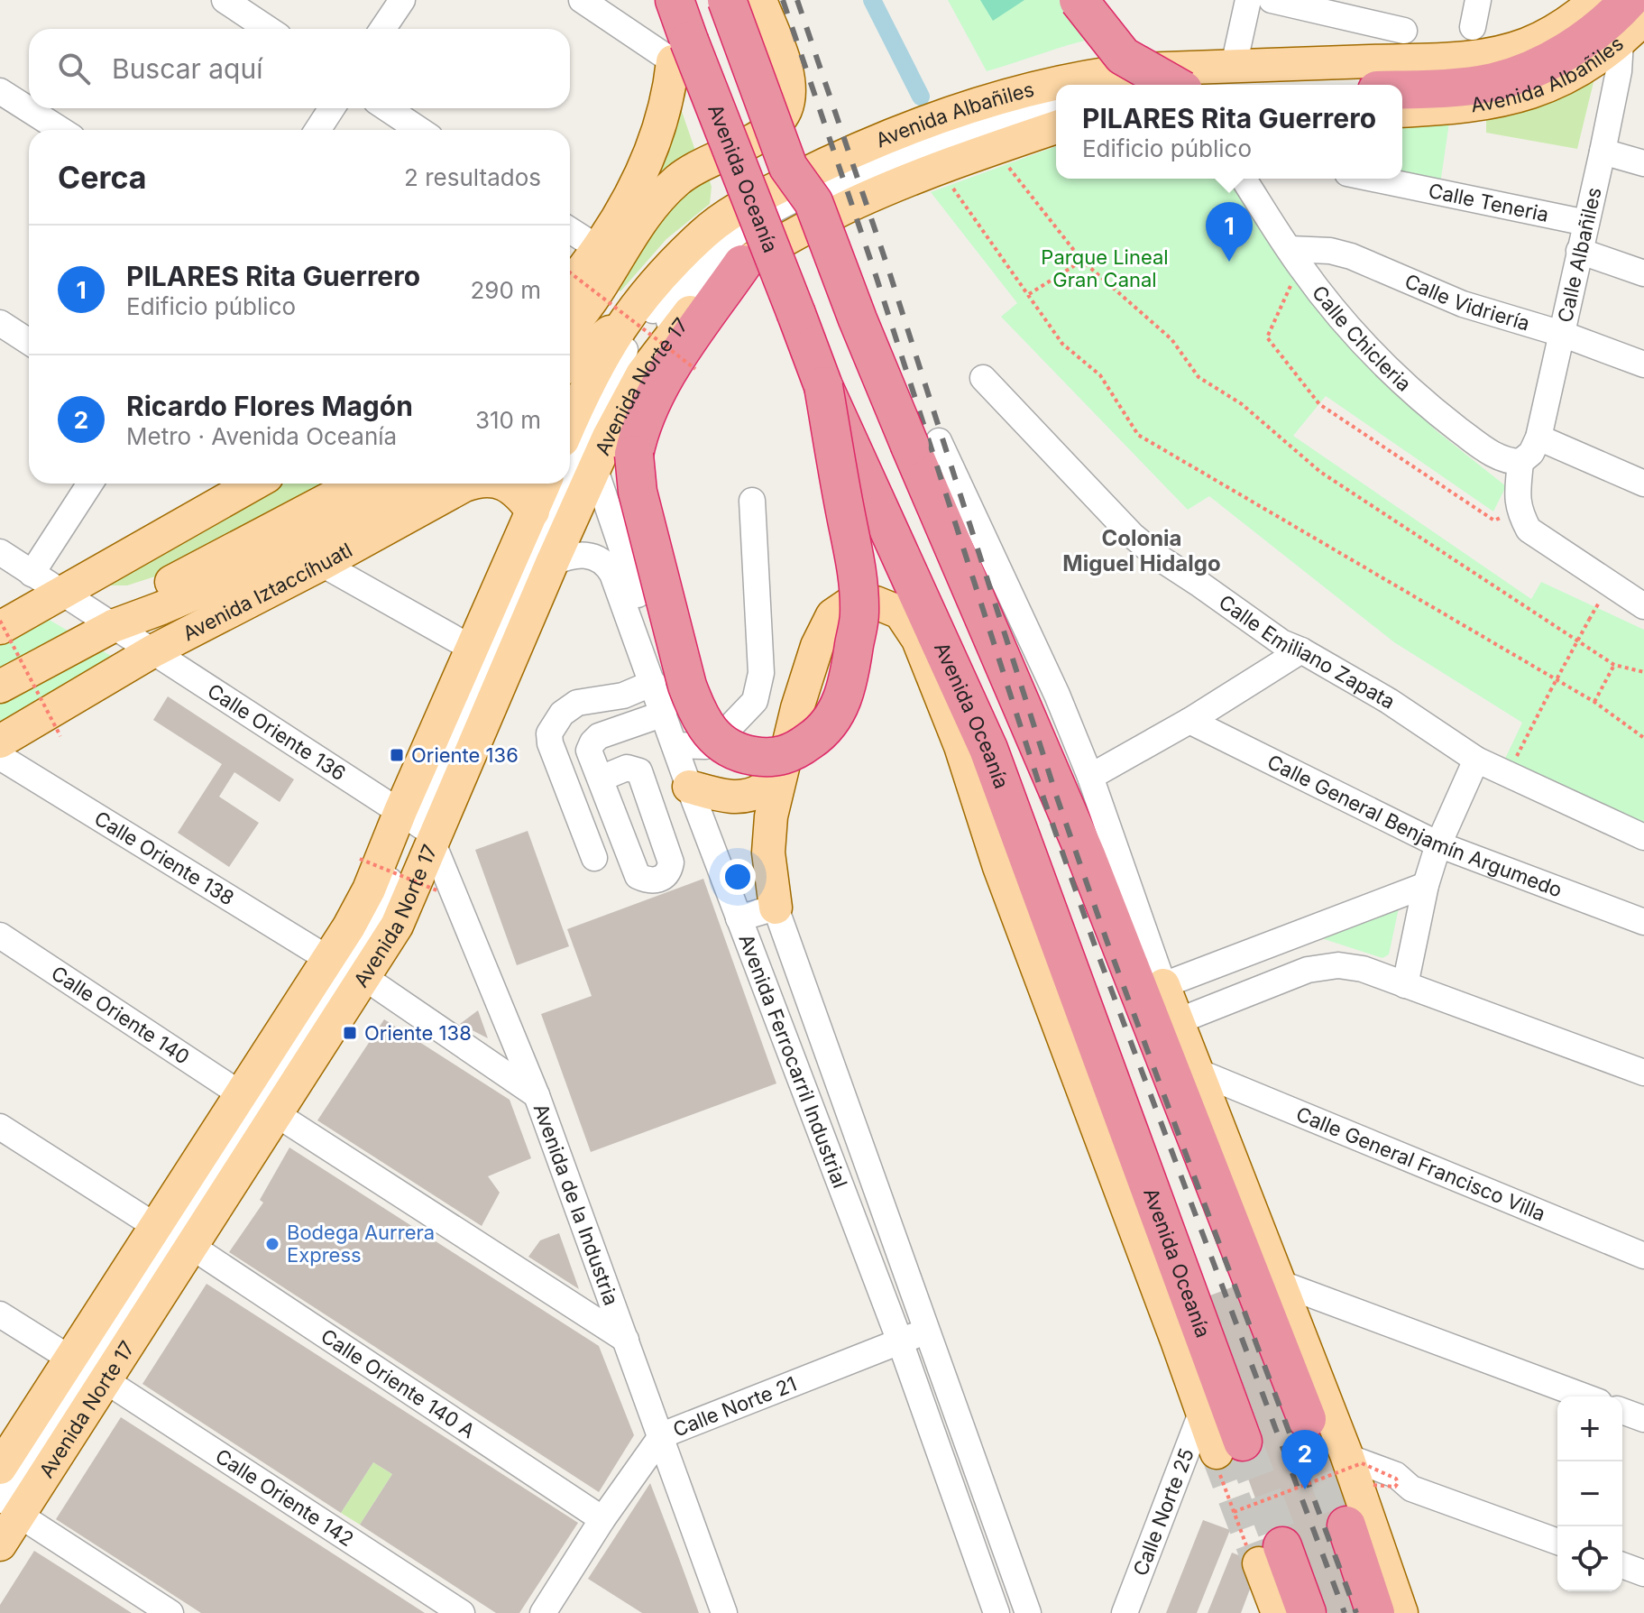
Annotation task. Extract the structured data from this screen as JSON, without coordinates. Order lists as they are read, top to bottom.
{
  "streets": {
    "highway": ["Avenida Oceanía"],
    "main road": ["Avenida Albañiles", "Avenida Norte 17", "Avenida Iztaccíhuatl"],
    "street": [
      "Calle Teneria",
      "Calle Albañiles",
      "Calle Vidriería",
      "Calle Chicleria",
      "Calle Emiliano Zapata",
      "Calle Oriente 136",
      "Calle General Benjamín Argumedo",
      "Calle Oriente 138",
      "Calle Oriente 140",
      "Avenida Ferrocarril Industrial",
      "Calle General Francisco Villa",
      "Avenida de la Industria",
      "Calle Oriente 140 A",
      "Calle Norte 21",
      "Calle Oriente 142",
      "Calle Norte 25"
    ]
  },
  "crossings": [
    ["Avenida Albañiles", "Calle Albañiles"],
    ["Avenida Albañiles", "Avenida Norte 17"],
    ["Avenida Oceanía", "Calle Norte 25"],
    ["Calle Teneria", "Calle Albañiles"],
    ["Calle Albañiles", "Calle Vidriería"],
    ["Calle Albañiles", "Calle Chicleria"],
    ["Calle Vidriería", "Calle Chicleria"],
    ["Avenida Norte 17", "Avenida Iztaccíhuatl"],
    ["Avenida Norte 17", "Calle Oriente 136"],
    ["Avenida Norte 17", "Calle Oriente 138"],
    ["Avenida Norte 17", "Calle Oriente 140"],
    ["Avenida Norte 17", "Avenida Ferrocarril Industrial"],
    ["Avenida Norte 17", "Avenida de la Industria"],
    ["Avenida Norte 17", "Calle Oriente 140 A"],
    ["Avenida Norte 17", "Calle Oriente 142"],
    ["Avenida Iztaccíhuatl", "Calle Oriente 136"],
    ["Calle Oriente 136", "Avenida de la Industria"],
    ["Avenida Ferrocarril Industrial", "Calle Norte 21"],
    ["Avenida de la Industria", "Calle Norte 21"],
    ["Calle Oriente 140 A", "Calle Norte 21"]
  ],
  "districts": ["Colonia Miguel Hidalgo"],
  "parks": ["Parque Lineal Gran Canal"],
  "places": {
    "transit": ["Oriente 136", "Oriente 138"],
    "other": ["Bodega Aurrera Express"]
  },
  "page": {
    "search": "Buscar aquí",
    "popup": ["PILARES Rita Guerrero", "Edificio público"],
    "heading": ["Cerca", "2 resultados"],
    "pins": ["1", "2"],
    "list": [
      {
        "mark": "1",
        "name": "PILARES Rita Guerrero",
        "note": "Edificio público",
        "value": "290 m"
      },
      {
        "mark": "2",
        "name": "Ricardo Flores Magón",
        "note": "Metro · Avenida Oceanía",
        "value": "310 m"
      }
    ],
    "map_buttons": ["+", "−"]
  }
}
